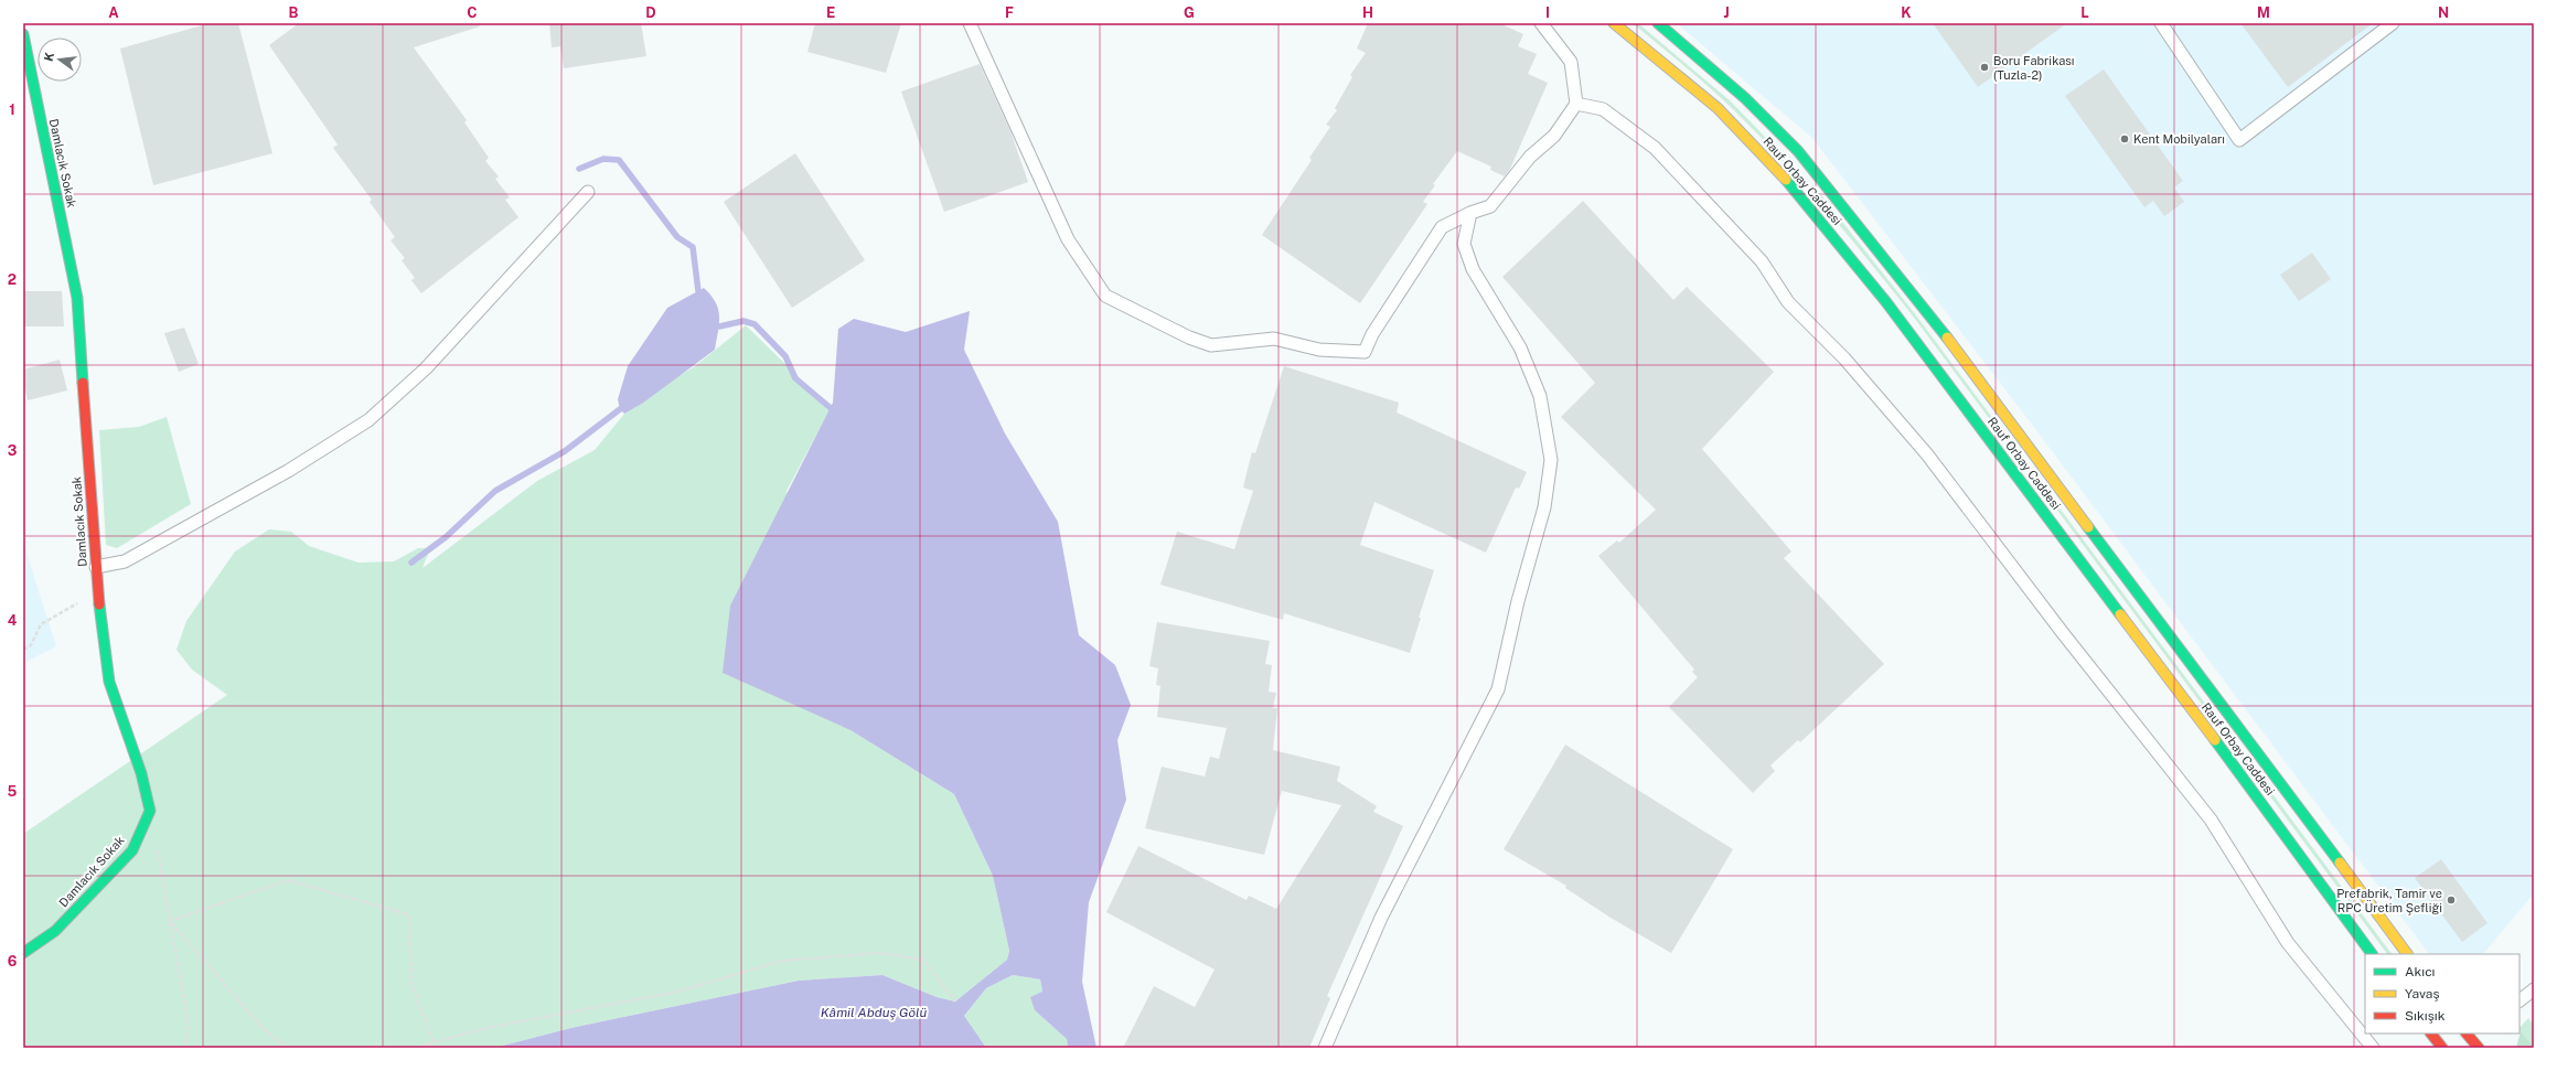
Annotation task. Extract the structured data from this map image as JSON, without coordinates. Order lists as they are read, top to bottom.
{
  "streets": {
    "main road": ["Damlacık Sokak", "Rauf Orbay Caddesi"]
  },
  "water": ["Kâmil Abduş Gölü"],
  "places": ["Boru Fabrikası (Tuzla-2)", "Kent Mobilyaları", "Prefabrik, Tamir ve RPC Üretim Şefliği"],
  "legend": ["Akıcı", "Yavaş", "Sıkışık"],
  "north": "left",
  "grid": {
    "columns": [
      "A",
      "B",
      "C",
      "D",
      "E",
      "F",
      "G",
      "H",
      "I",
      "J",
      "K",
      "L",
      "M",
      "N"
    ],
    "rows": [
      "1",
      "2",
      "3",
      "4",
      "5",
      "6"
    ]
  }
}
